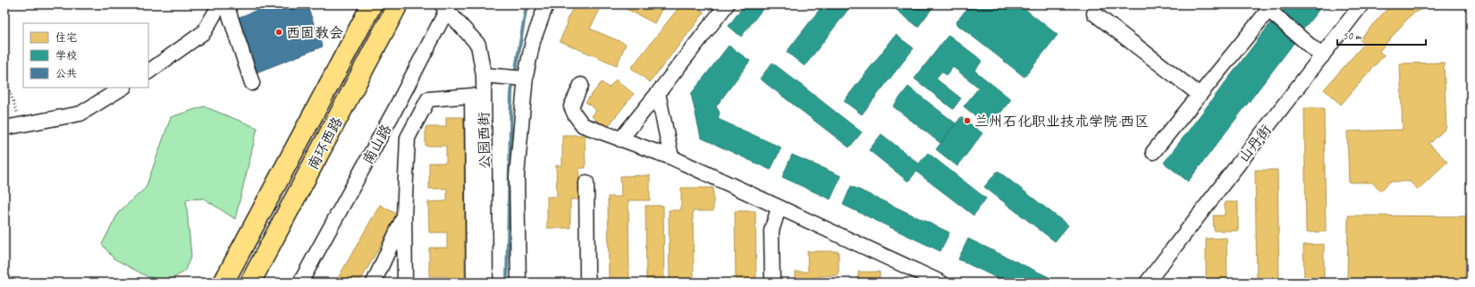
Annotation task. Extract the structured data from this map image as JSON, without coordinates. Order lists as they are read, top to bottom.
{
  "streets": {
    "highway": ["南环西路"],
    "street": ["公园西街", "山丹街", "南山路"]
  },
  "crossings": [
    ["公园西街", "南山路"]
  ],
  "places": ["西固教会", "兰州石化职业技术学院·西区"],
  "legend": ["住宅", "学校", "公共"],
  "scale_bar": "50 m"
}
